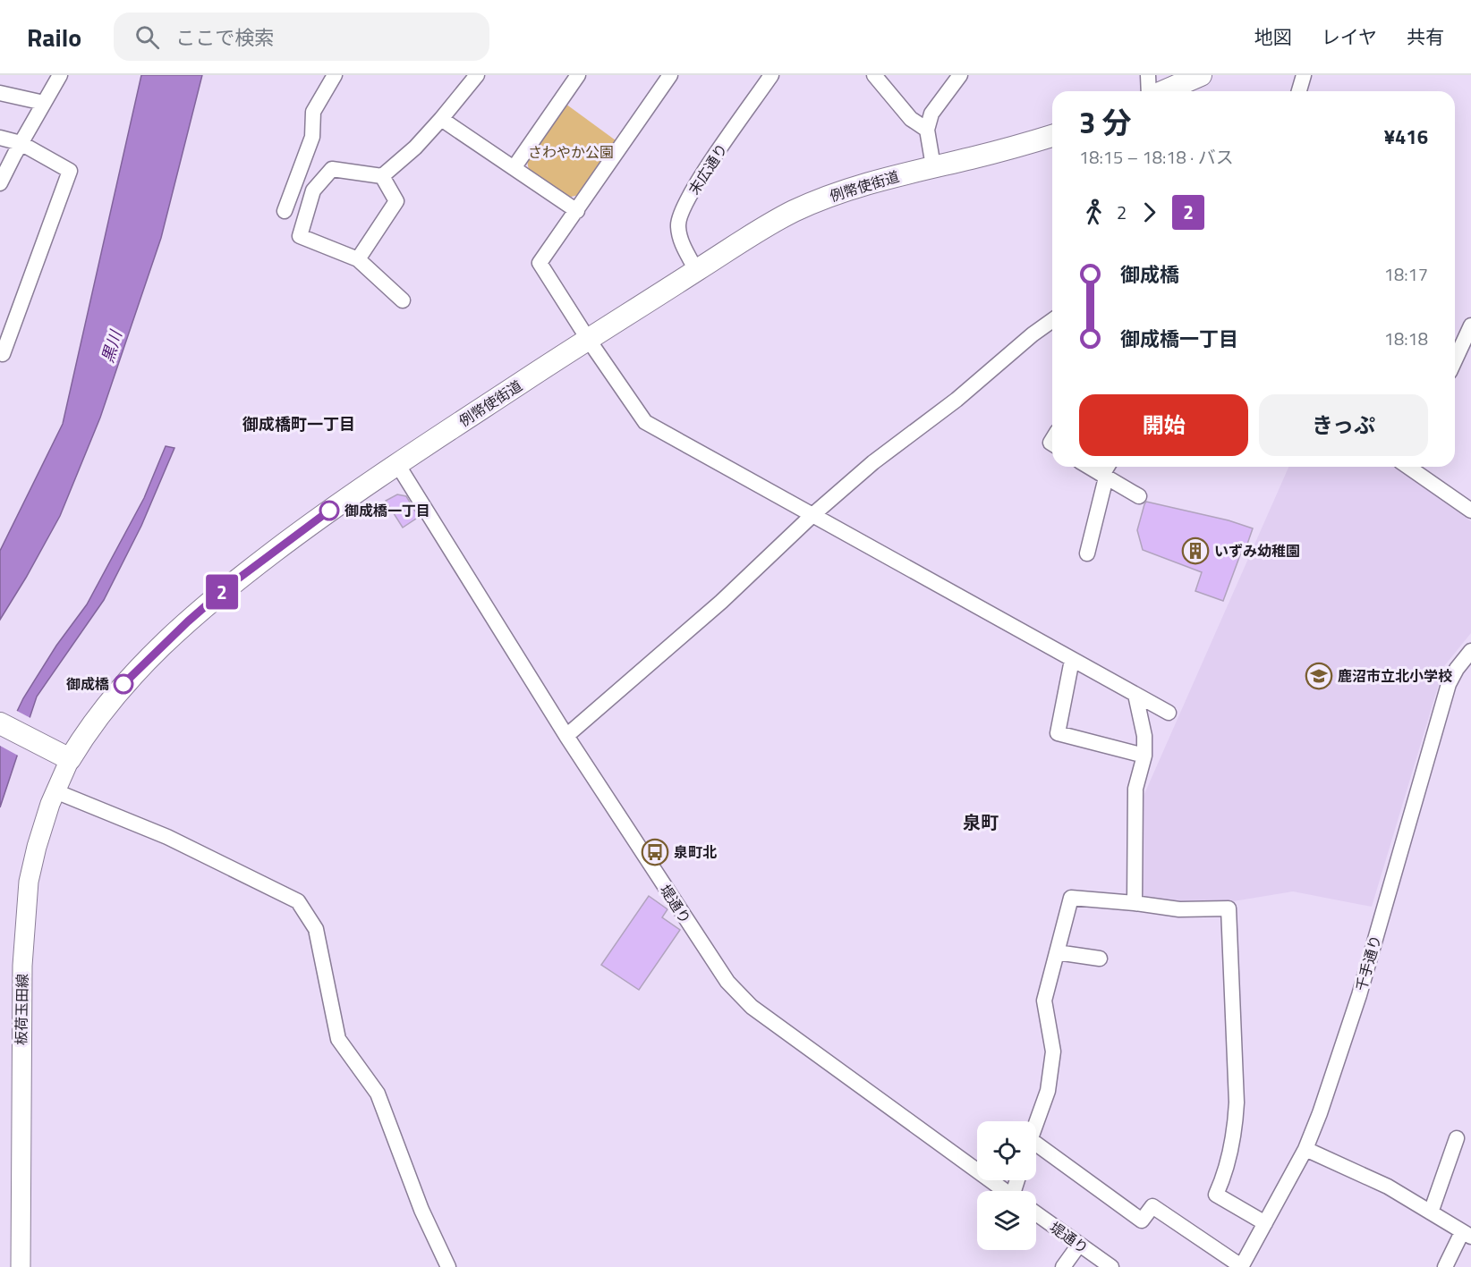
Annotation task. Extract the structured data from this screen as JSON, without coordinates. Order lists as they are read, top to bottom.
{
  "streets": {
    "highway": ["例幣使街道"],
    "main road": ["板荷玉田線"],
    "street": ["末広通り", "堤通り", "千手通り"]
  },
  "crossings": [
    ["末広通り", "例幣使街道"],
    ["例幣使街道", "堤通り"],
    ["例幣使街道", "板荷玉田線"]
  ],
  "districts": ["御成橋町一丁目", "泉町"],
  "water": ["黒川"],
  "parks": ["さわやか公園"],
  "places": {
    "other": ["御成橋一丁目", "御成橋"],
    "building": ["いずみ幼稚園"],
    "school or university": ["鹿沼市立北小学校"],
    "bus stop": ["泉町北"]
  },
  "lines": ["bus line 2"],
  "page": {
    "header": "Railo",
    "search": "ここで検索",
    "nav": ["地図", "レイヤ", "共有"],
    "on_map": "2",
    "heading": ["3 分", "18:15 – 18:18 · バス", "¥416"],
    "legs": ["2", "2"],
    "list": [
      {
        "name": "御成橋",
        "value": "18:17"
      },
      {
        "name": "御成橋一丁目",
        "value": "18:18"
      }
    ],
    "buttons": ["開始", "きっぷ"]
  }
}
